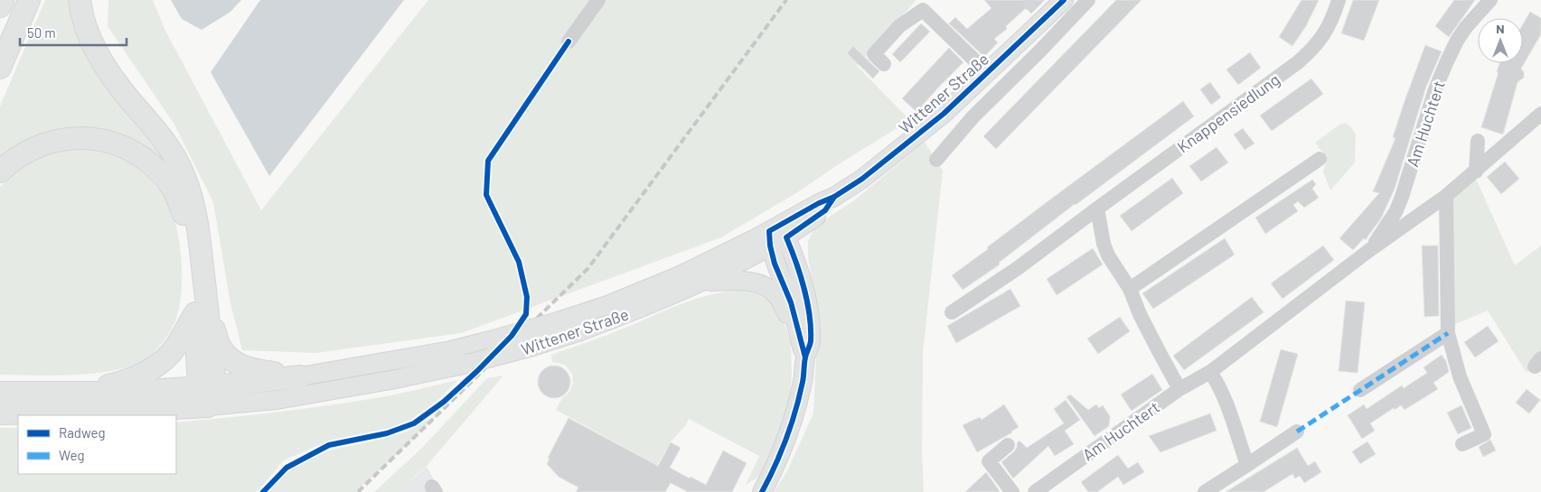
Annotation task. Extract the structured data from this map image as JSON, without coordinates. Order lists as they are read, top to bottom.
{
  "streets": {
    "main road": ["Wittener Straße"],
    "street": ["Knappensiedlung", "Am Huchtert"]
  },
  "legend": ["Radweg", "Weg"],
  "scale_bar": "50 m",
  "north": "top"
}
